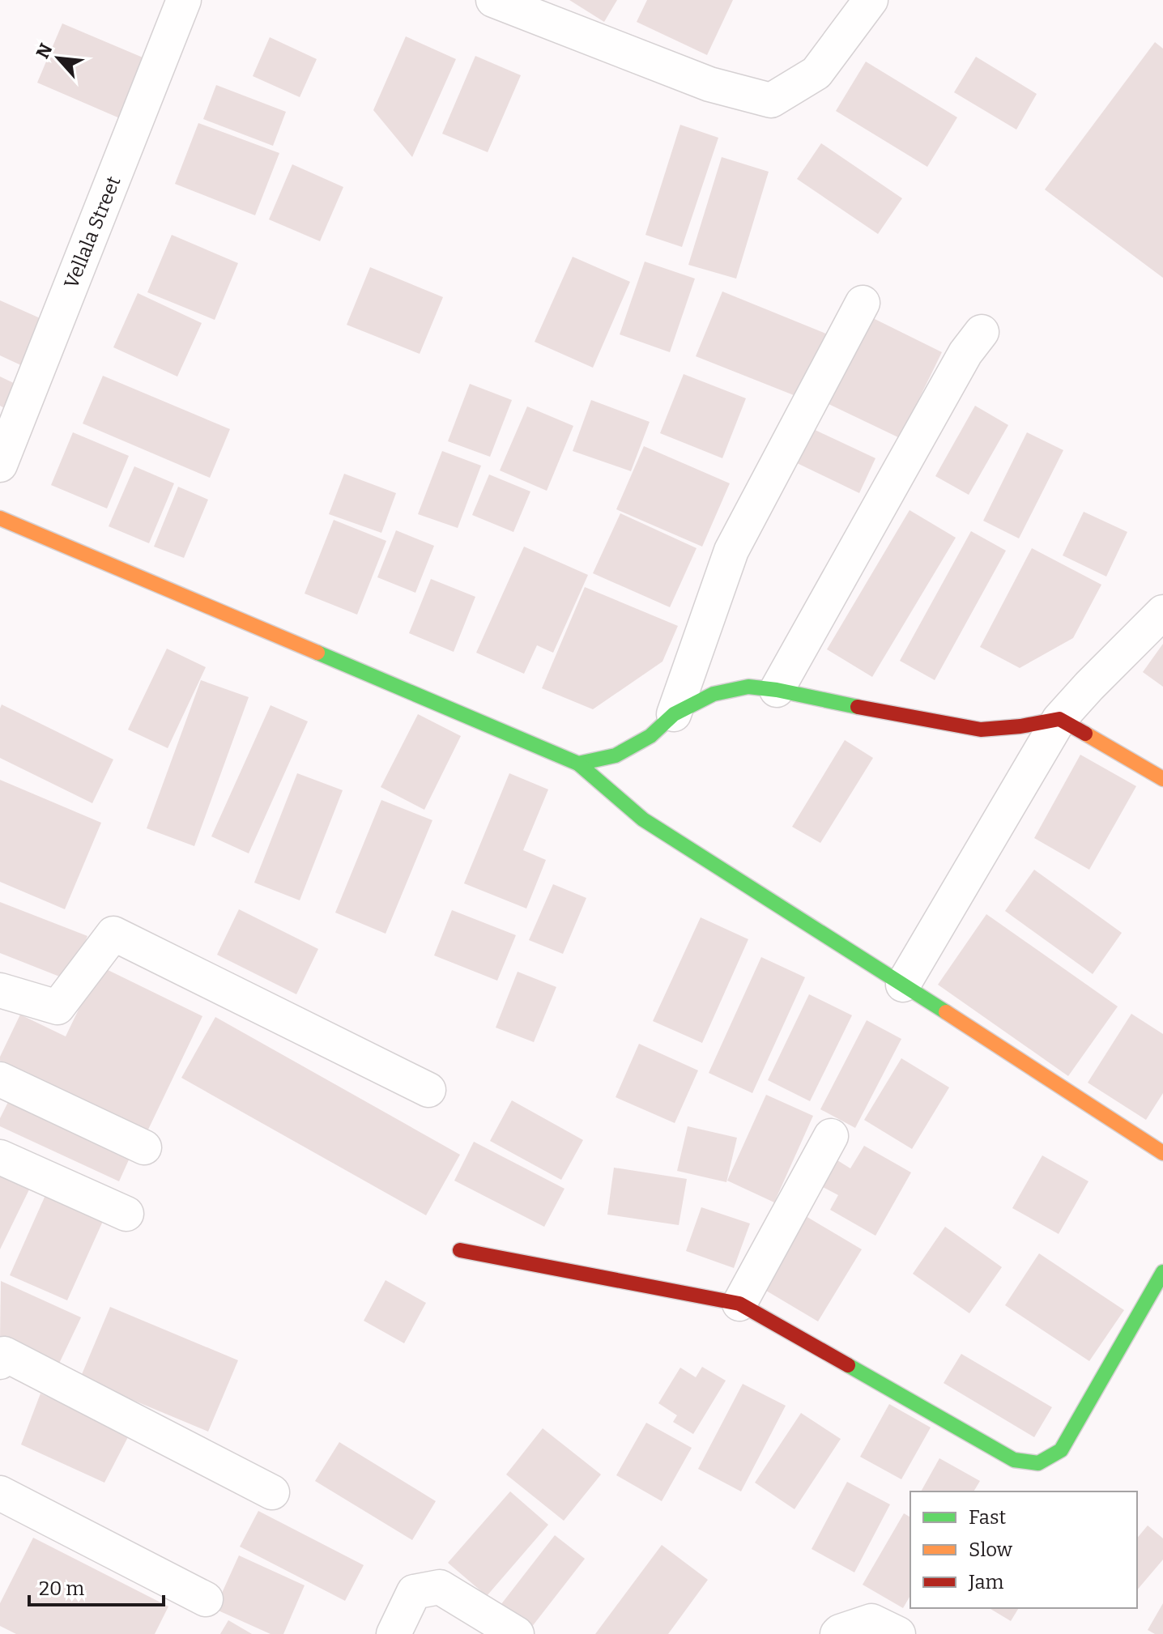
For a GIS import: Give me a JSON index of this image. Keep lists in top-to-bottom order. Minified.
{"streets":{"street":["Vellala Street"]},"legend":["Fast","Slow","Jam"],"scale_bar":"20 m","north":"top left"}
